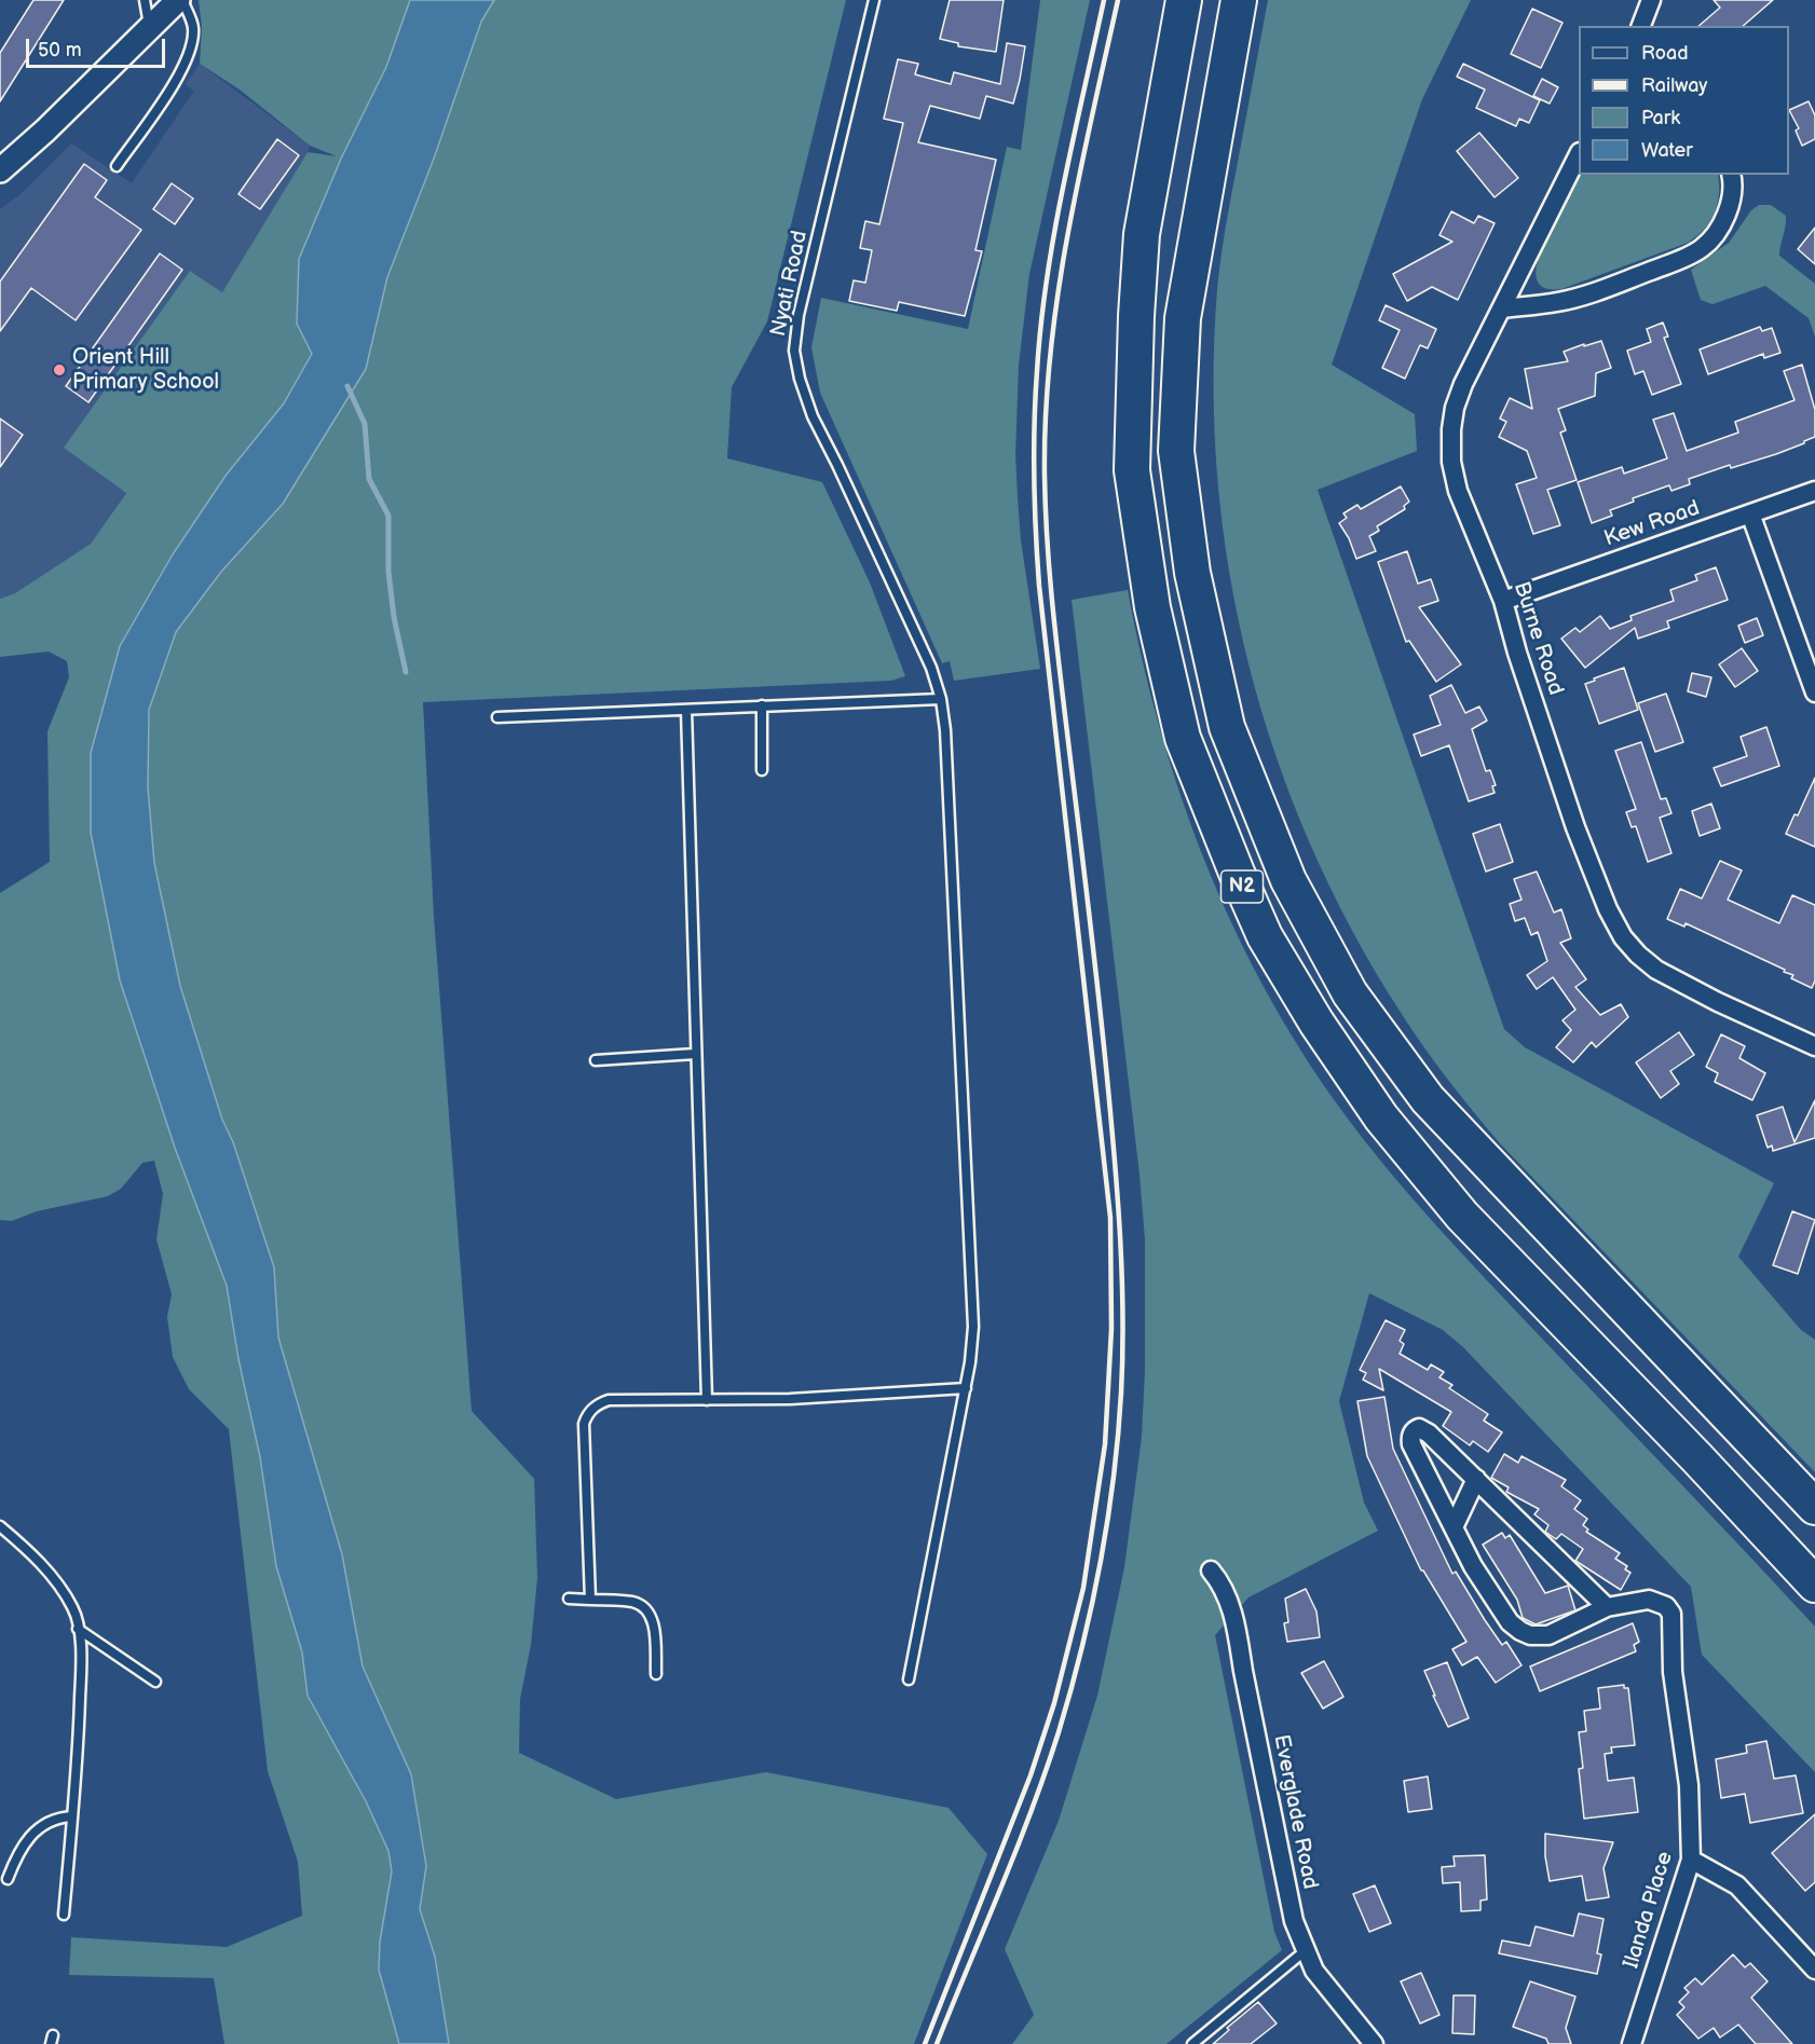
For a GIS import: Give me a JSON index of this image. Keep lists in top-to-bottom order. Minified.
{"streets":{"highway":["N2"],"street":["Kew Road","Burne Road","Everglade Road","Ilanda Place"],"lane":["Nyati Road"]},"crossings":[["Kew Road","Burne Road"]],"places":["Orient Hill Primary School"],"legend":["Road","Railway","Park","Water"],"scale_bar":"50 m"}
